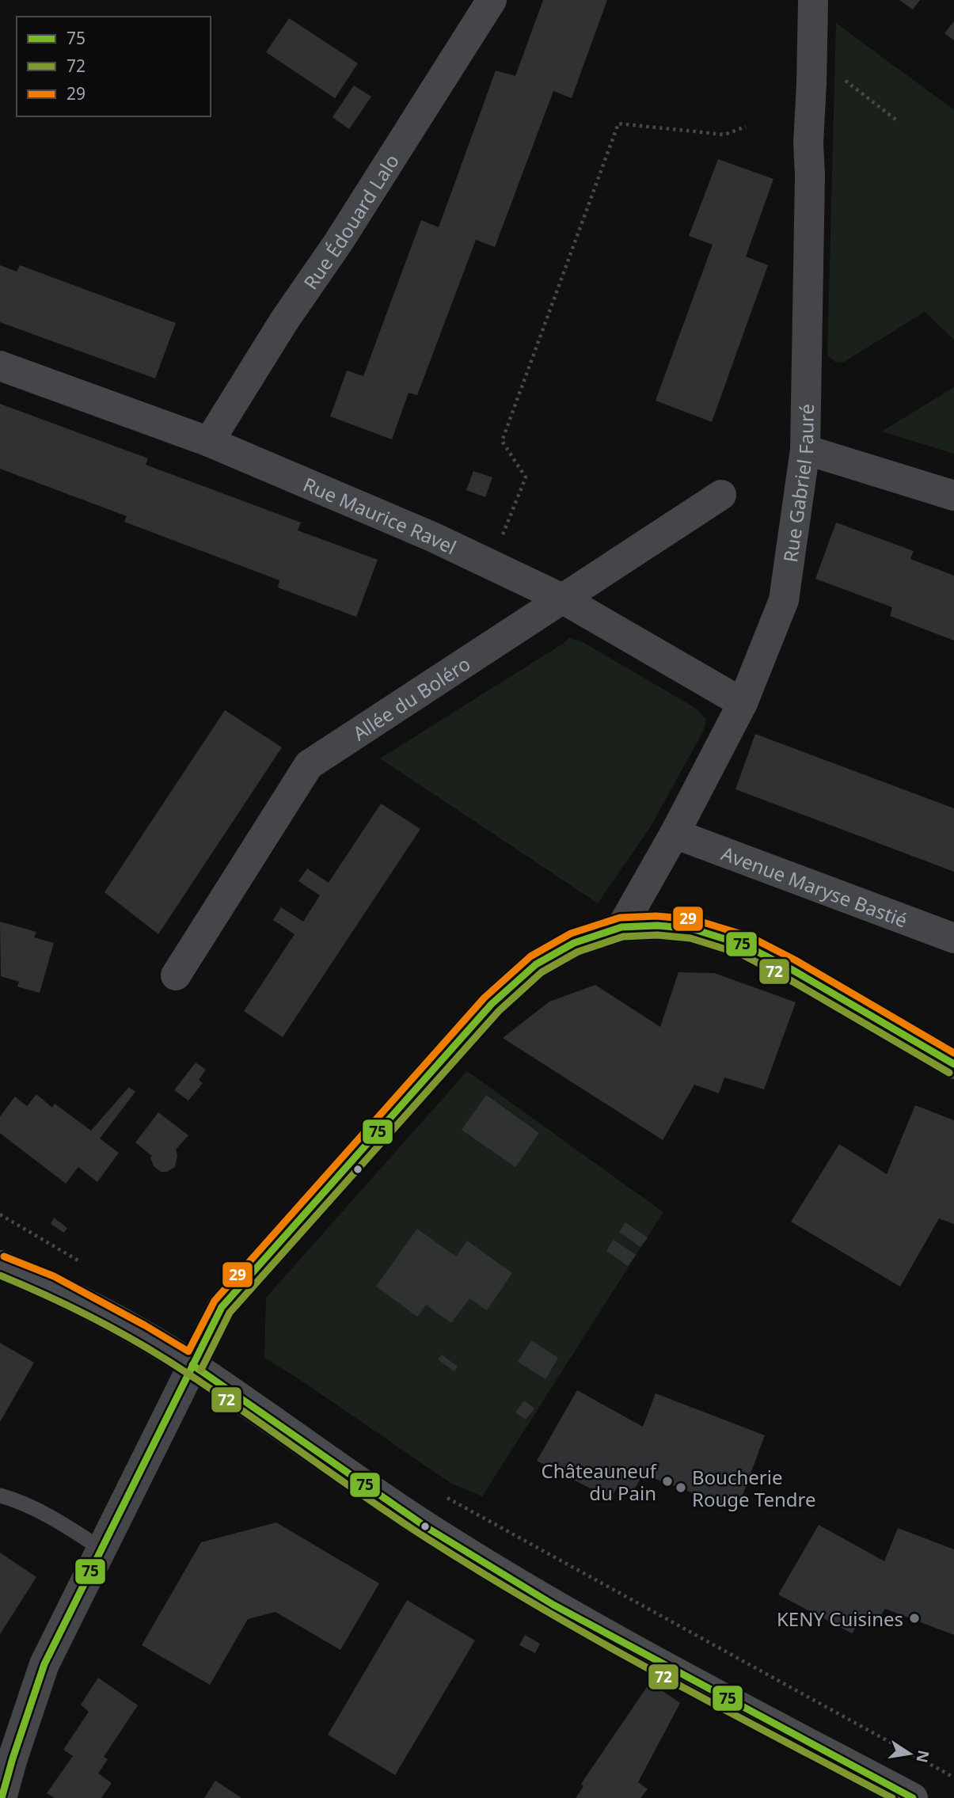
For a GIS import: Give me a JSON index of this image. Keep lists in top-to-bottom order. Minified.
{"streets":{"street":["Rue Édouard Lalo","Rue Gabriel Fauré","Rue Maurice Ravel","Allée du Boléro","Avenue Maryse Bastié"]},"crossings":[["Rue Édouard Lalo","Rue Maurice Ravel"],["Rue Gabriel Fauré","Rue Maurice Ravel"],["Rue Gabriel Fauré","Avenue Maryse Bastié"],["Rue Maurice Ravel","Allée du Boléro"]],"places":["Châteauneuf du Pain","Boucherie Rouge Tendre","KENY Cuisines"],"lines":["transit line 29","transit line 75","transit line 72"],"legend":["75","72","29"],"north":"right"}
